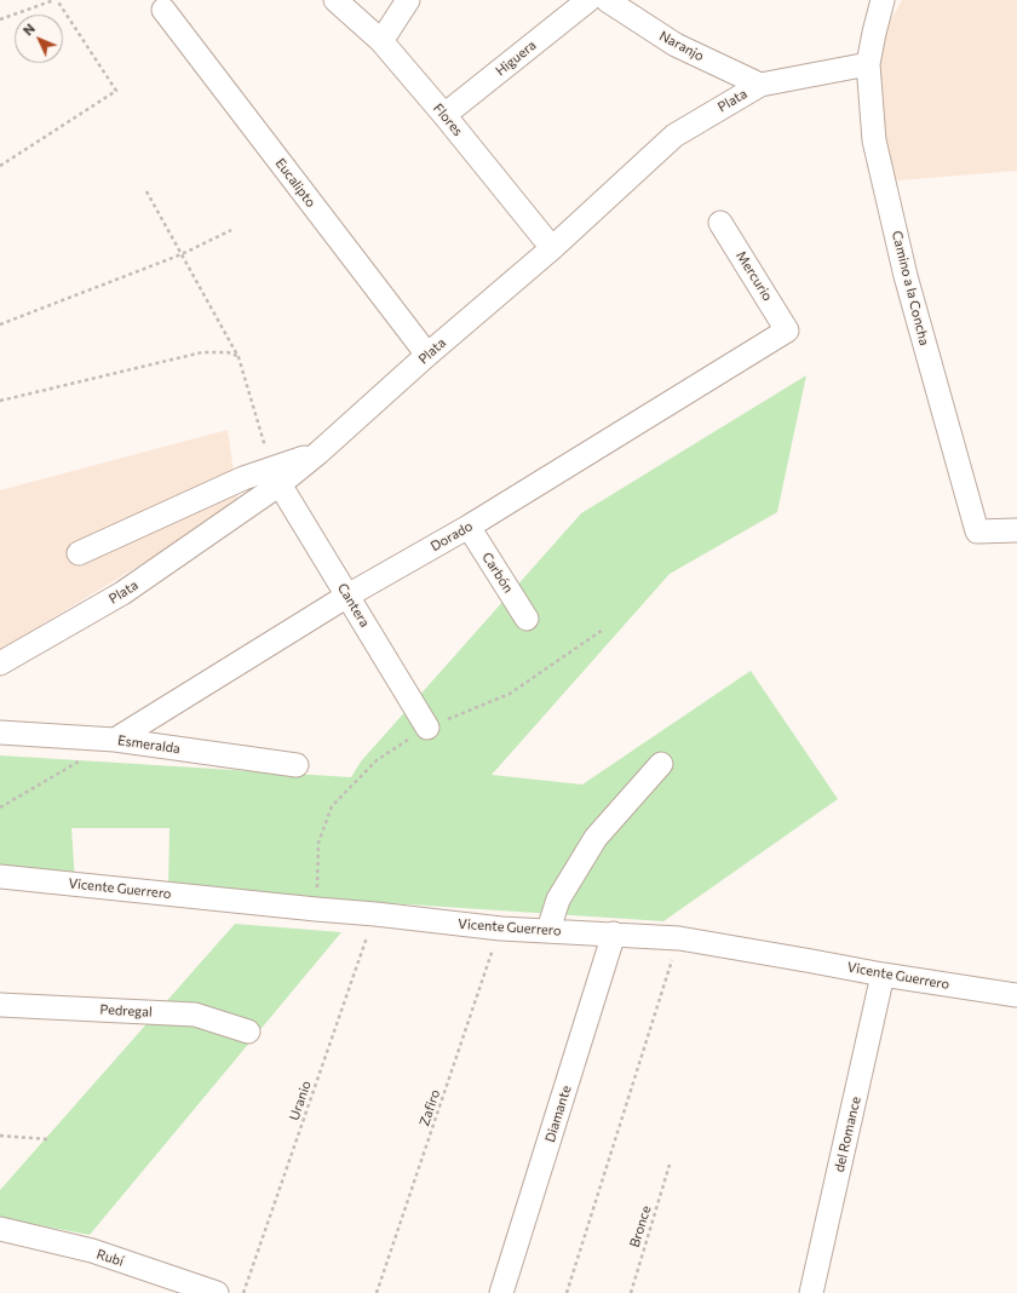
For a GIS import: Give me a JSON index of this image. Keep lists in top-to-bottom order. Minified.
{"streets":{"street":["Naranjo","Higuera","Plata","Flores","Eucalipto","Mercurio","Camino a la Concha","Dorado","Carbón","Cantera","Esmeralda","Vicente Guerrero","Pedregal","Diamante","del Romance","Rubí"],"path":["Uranio","Zafiro","Bronce"]},"crossings":[["Naranjo","Plata"],["Higuera","Flores"],["Plata","Flores"],["Plata","Eucalipto"],["Plata","Camino a la Concha"],["Plata","Cantera"],["Mercurio","Dorado"],["Dorado","Carbón"],["Dorado","Cantera"],["Dorado","Esmeralda"],["Vicente Guerrero","Uranio"],["Vicente Guerrero","Zafiro"],["Vicente Guerrero","Diamante"],["Vicente Guerrero","del Romance"]],"north":"top left"}
